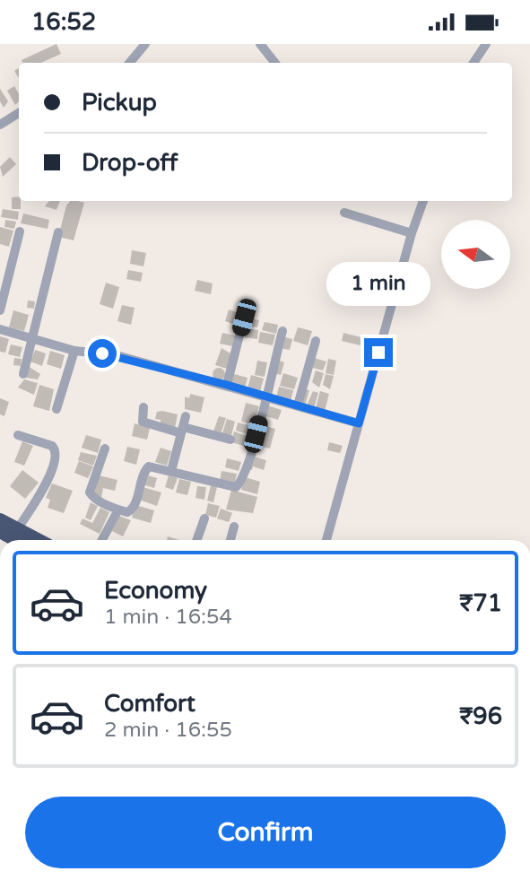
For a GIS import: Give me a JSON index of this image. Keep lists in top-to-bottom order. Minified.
{"north":"left","page":{"status":"16:52","banner":["Pickup","Drop-off"],"bubble":"1 min","list":[{"name":"Economy","note":"1 min · 16:54","value":"₹71"},{"name":"Comfort","note":"2 min · 16:55","value":"₹96"}],"buttons":"Confirm"}}
